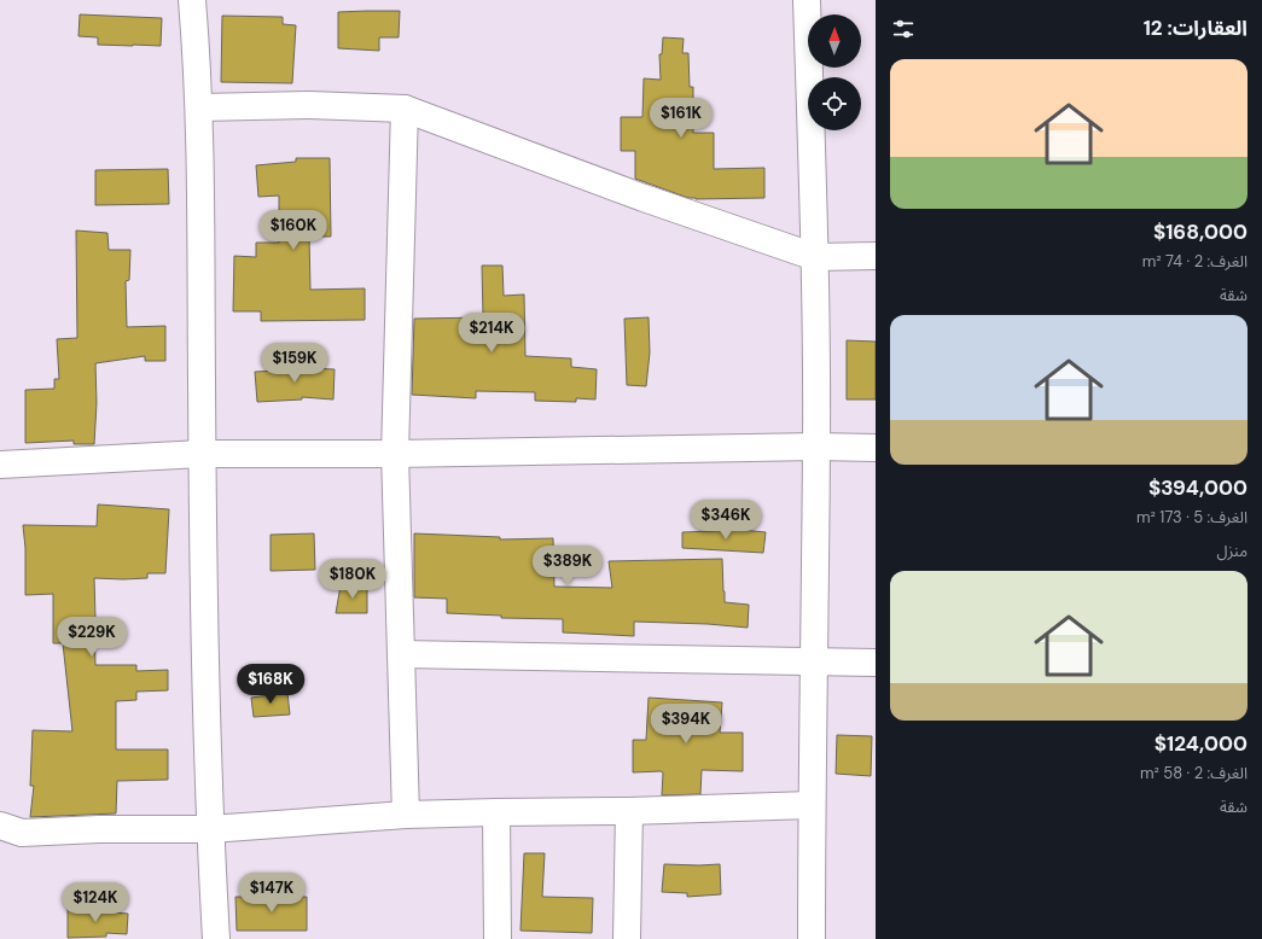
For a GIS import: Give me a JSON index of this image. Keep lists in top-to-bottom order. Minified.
{"north":"top","page":{"heading":"العقارات: 12","list":[{"name":"$168,000","note":"الغرف: 2 · 74 m² · شقة"},{"name":"$394,000","note":"الغرف: 5 · 173 m² · منزل"},{"name":"$124,000","note":"الغرف: 2 · 58 m² · شقة"}],"price":["$161K","$160K","$214K","$159K","$346K","$389K","$180K","$229K","$168K","$394K","$147K","$124K"]}}
